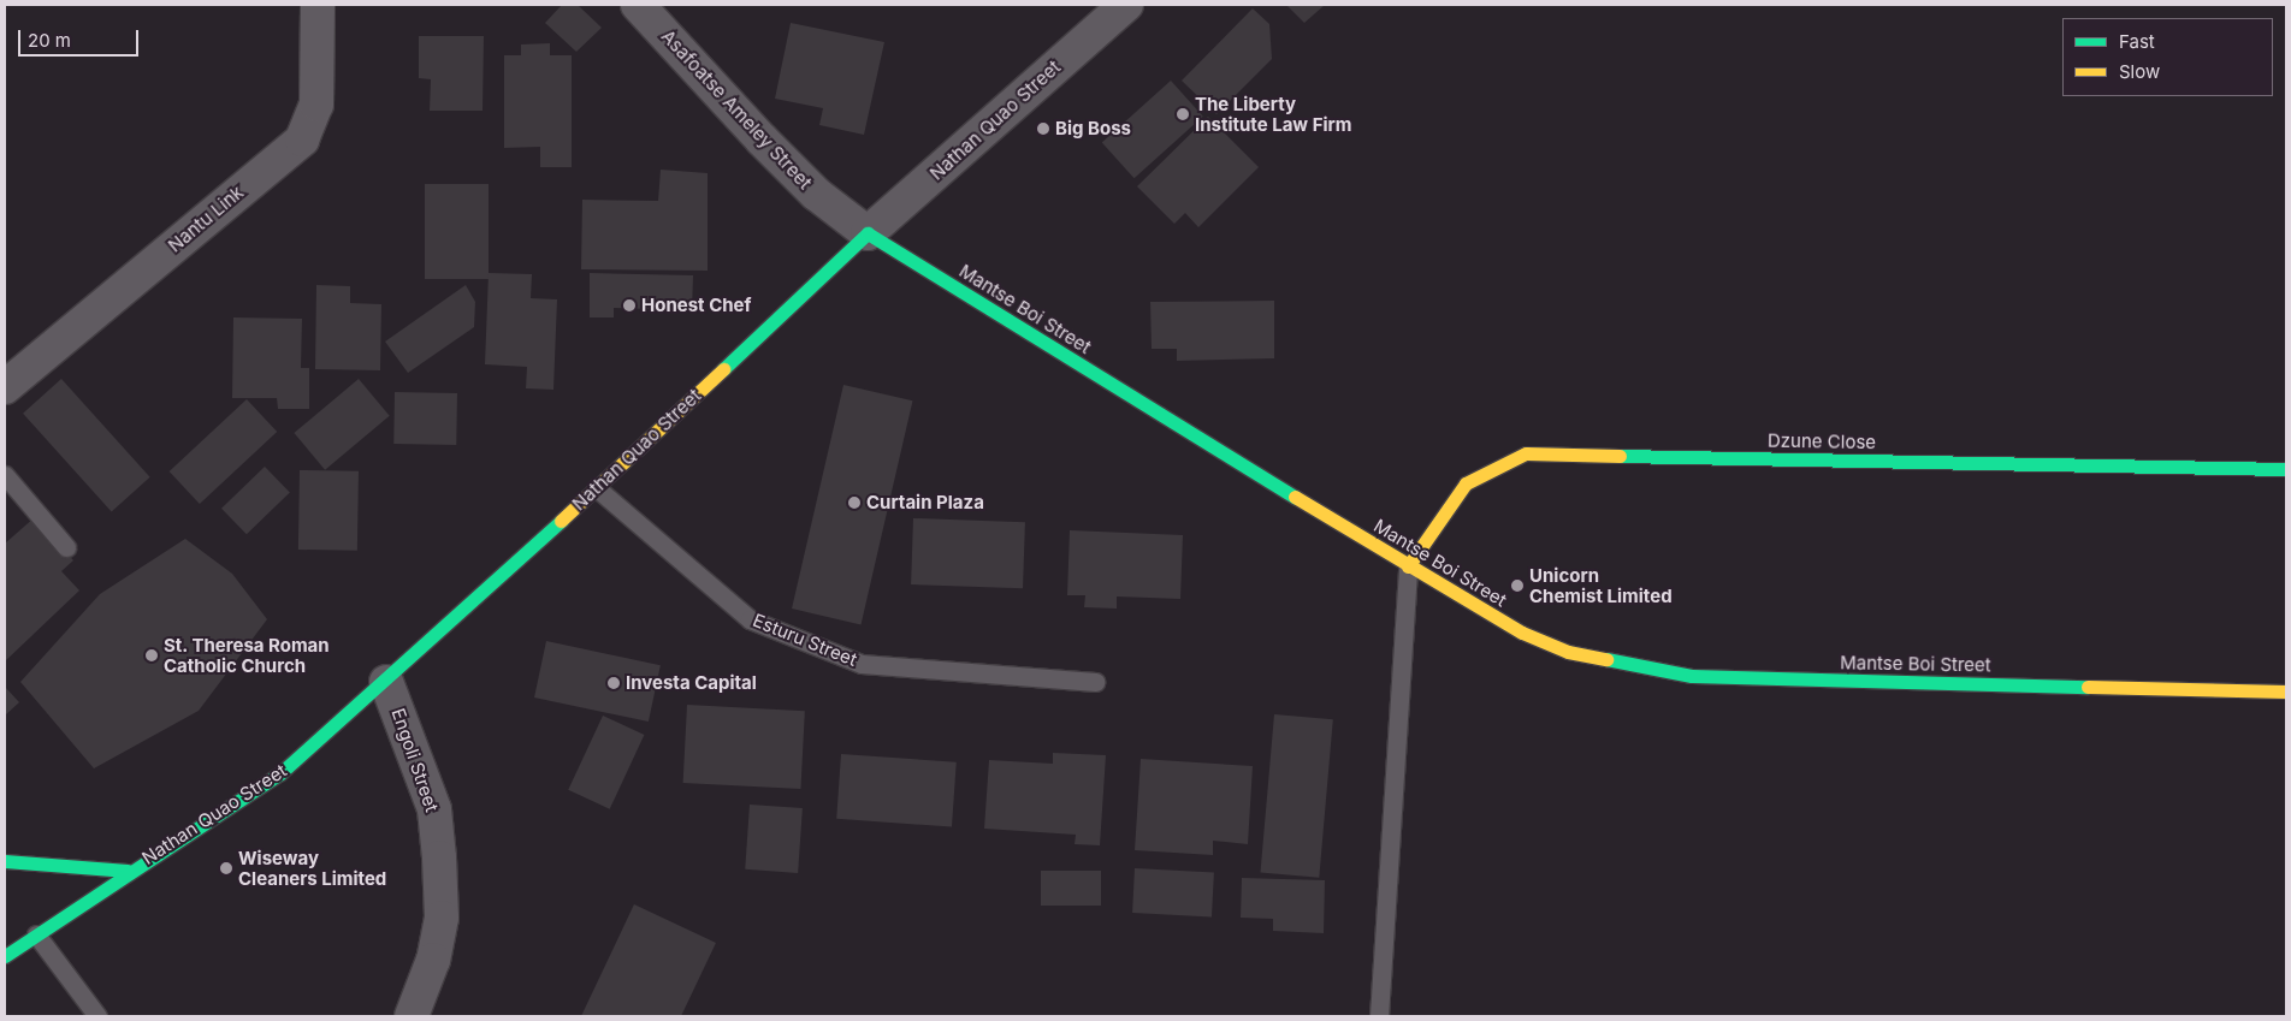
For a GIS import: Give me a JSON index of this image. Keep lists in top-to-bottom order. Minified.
{"streets":{"street":["Asafoatse Ameley Street","Nathan Quao Street","Nantu Link","Mantse Boi Street","Dzune Close","Engoli Street"],"lane":["Esturu Street"]},"crossings":[["Asafoatse Ameley Street","Nathan Quao Street"],["Asafoatse Ameley Street","Mantse Boi Street"],["Nathan Quao Street","Mantse Boi Street"],["Nathan Quao Street","Esturu Street"],["Nathan Quao Street","Engoli Street"],["Mantse Boi Street","Dzune Close"]],"places":["The Liberty Institute Law Firm","Big Boss","Honest Chef","Curtain Plaza","Unicorn Chemist Limited","St. Theresa Roman Catholic Church","Investa Capital","Wiseway Cleaners Limited"],"legend":["Fast","Slow"],"scale_bar":"20 m"}
